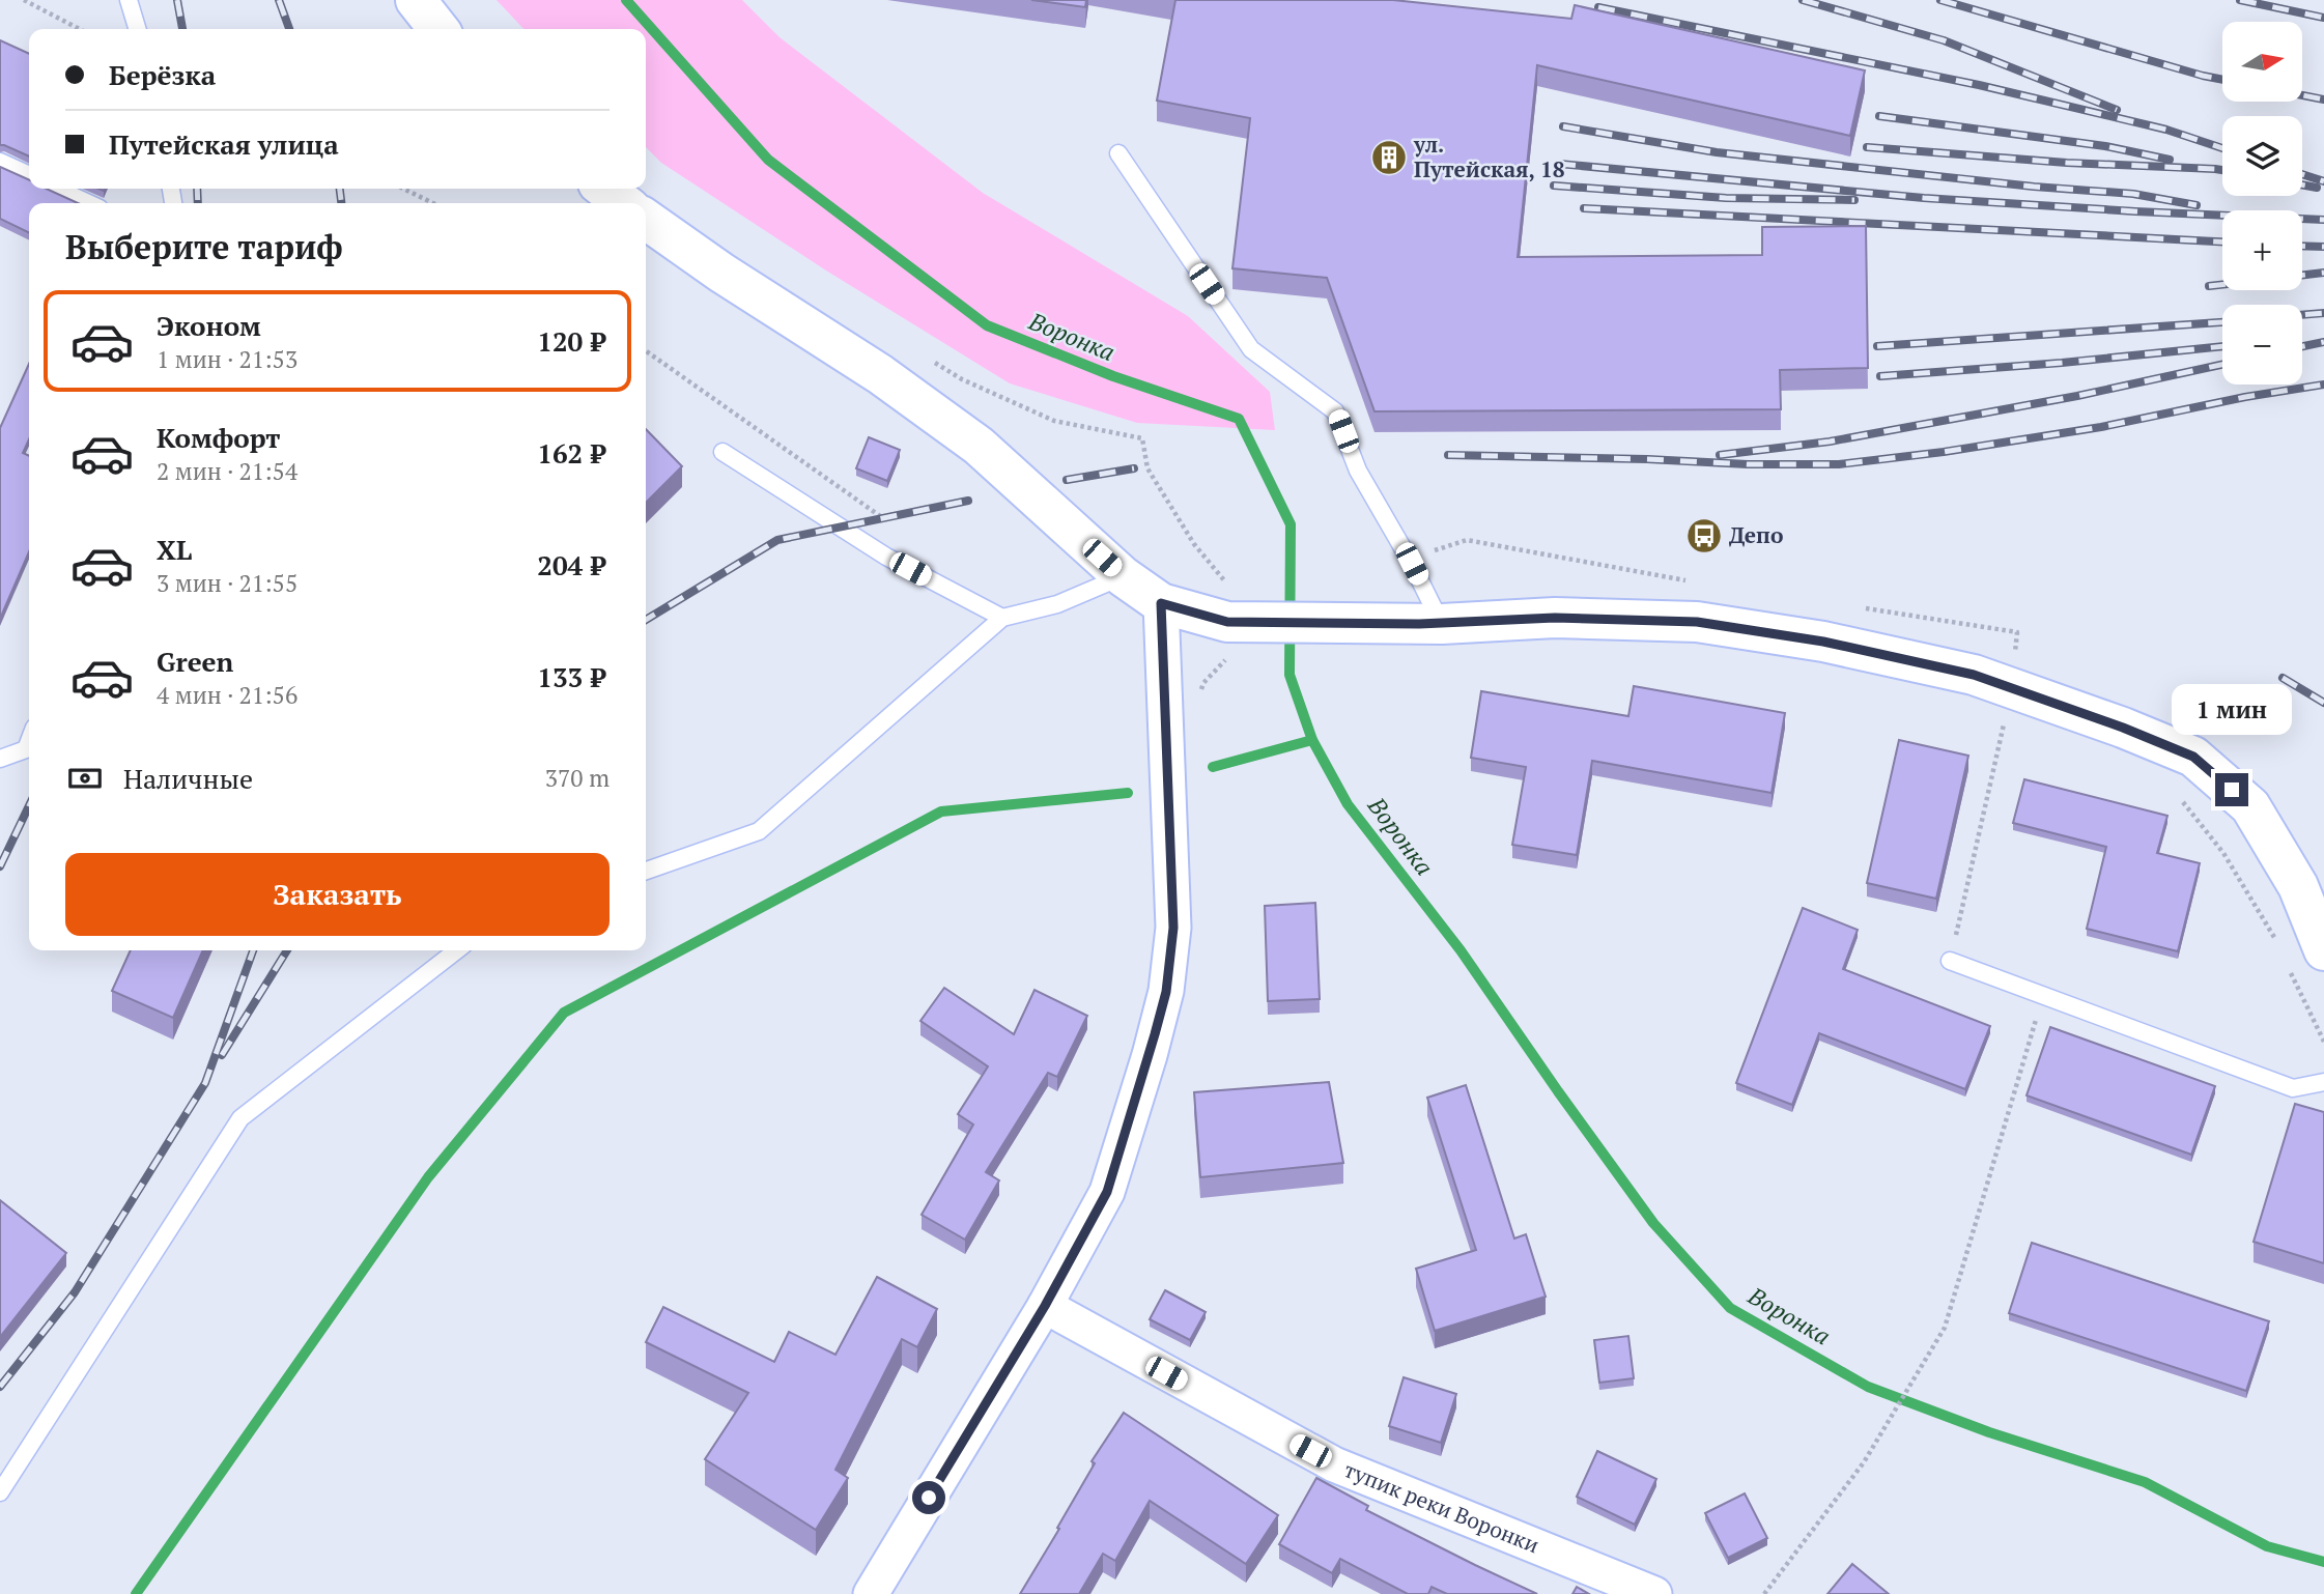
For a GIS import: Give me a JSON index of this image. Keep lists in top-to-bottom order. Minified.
{"streets":{"street":["тупик реки Воронки"]},"water":["Воронка"],"places":{"building":["ул. Путейская, 18"],"bus stop":["Депо"]},"north":"right","page":{"map_buttons":["+","−"],"banner":["Берёзка","Путейская улица"],"heading":"Выберите тариф","list":[{"name":"Эконом","note":"1 мин · 21:53","value":"120 ₽"},{"name":"Комфорт","note":"2 мин · 21:54","value":"162 ₽"},{"name":"XL","note":"3 мин · 21:55","value":"204 ₽"},{"name":"Green","note":"4 мин · 21:56","value":"133 ₽"}],"bubble":"1 мин","pay":["Наличные","370 m"],"buttons":"Заказать"}}
